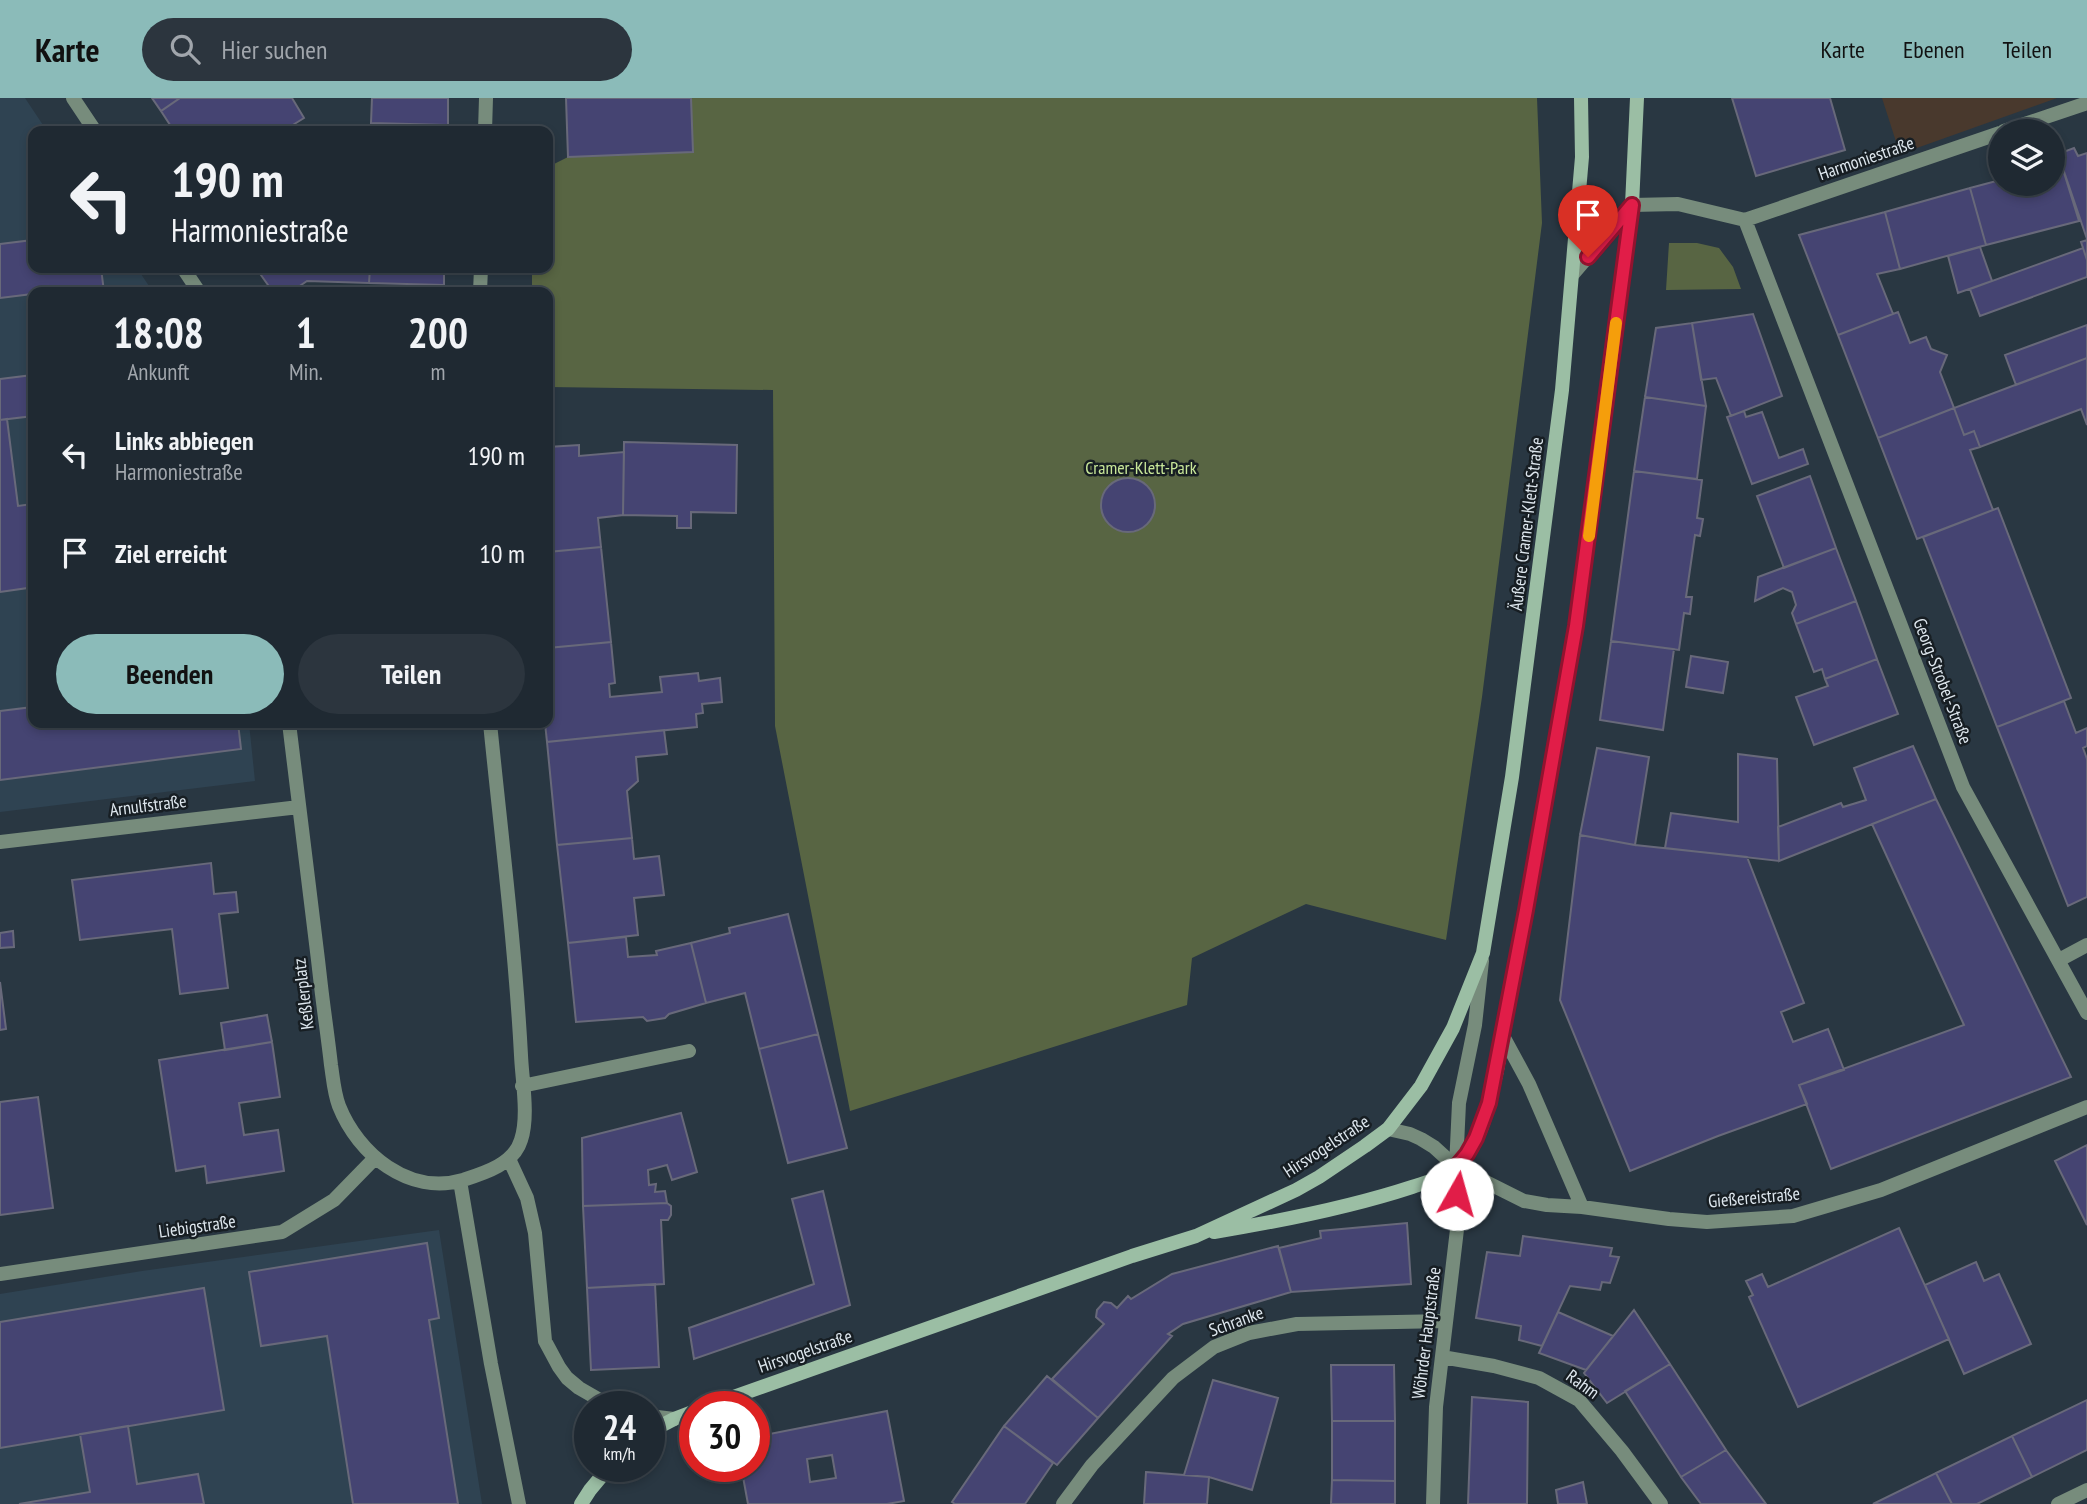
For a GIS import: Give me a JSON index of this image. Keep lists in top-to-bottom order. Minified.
{"streets":{"main road":["Äußere Cramer-Klett-Straße","Hirsvogelstraße"],"street":["Harmoniestraße","Georg-Strobel-Straße","Arnulfstraße","Keßlerplatz","Gießereistraße","Liebigstraße","Schranke","Wöhrder Hauptstraße","Rahm"]},"crossings":[["Harmoniestraße","Georg-Strobel-Straße"],["Äußere Cramer-Klett-Straße","Hirsvogelstraße"],["Äußere Cramer-Klett-Straße","Gießereistraße"],["Äußere Cramer-Klett-Straße","Wöhrder Hauptstraße"],["Arnulfstraße","Keßlerplatz"],["Keßlerplatz","Liebigstraße"],["Hirsvogelstraße","Gießereistraße"],["Hirsvogelstraße","Wöhrder Hauptstraße"],["Gießereistraße","Wöhrder Hauptstraße"],["Schranke","Wöhrder Hauptstraße"],["Wöhrder Hauptstraße","Rahm"]],"parks":["Cramer-Klett-Park"],"page":{"header":"Karte","search":"Hier suchen","nav":["Karte","Ebenen","Teilen"],"turn":["190 m","Harmoniestraße"],"eta":["18:08","Ankunft","1","Min.","200","m"],"list":[{"name":"Links abbiegen","note":"Harmoniestraße","value":"190 m"},{"name":"Ziel erreicht","value":"10 m"}],"buttons":["Beenden","Teilen"],"speed":"24 km/h","limit":"30"}}
